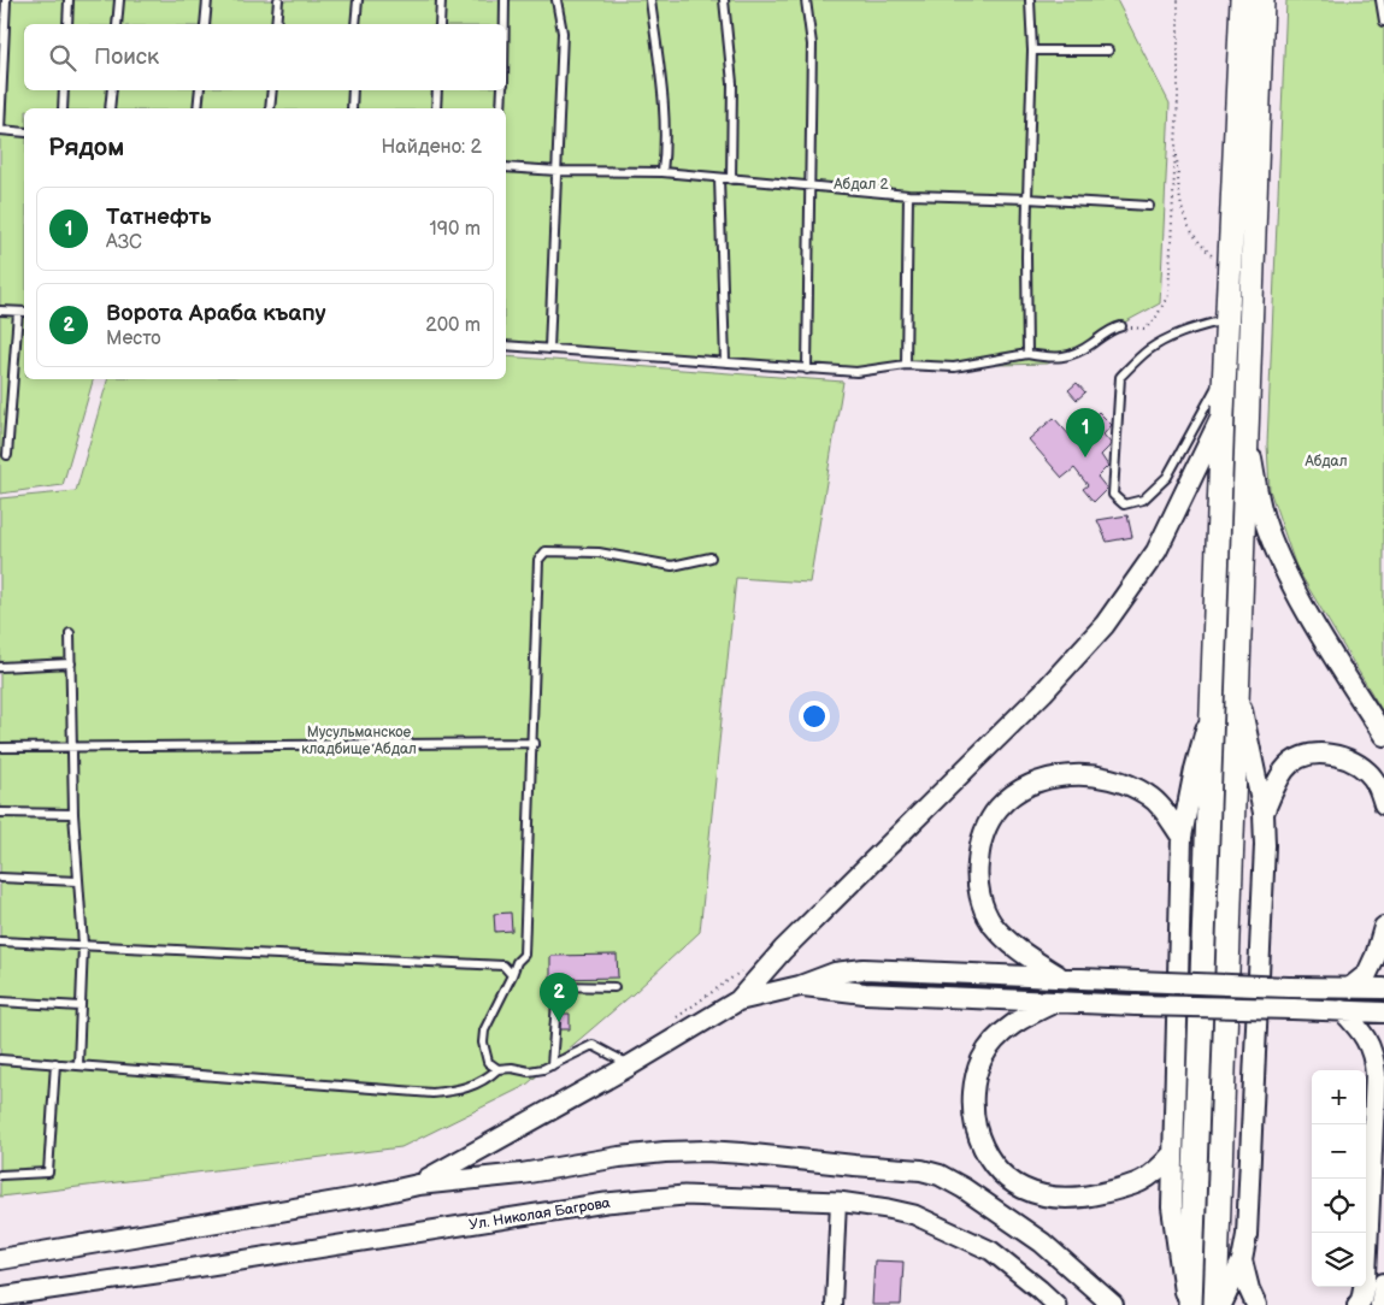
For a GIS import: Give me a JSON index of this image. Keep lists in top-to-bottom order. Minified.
{"streets":{"street":["Ул. Николая Багрова"]},"parks":["Абдал 2","Абдал","Мусульманское кладбище Абдал"],"page":{"search":"Поиск","heading":["Рядом","Найдено: 2"],"list":[{"mark":"1","name":"Татнефть","note":"АЗС","value":"190 m"},{"mark":"2","name":"Ворота Араба къапу","note":"Место","value":"200 m"}],"pins":["1","2"],"map_buttons":["+","−"]}}
